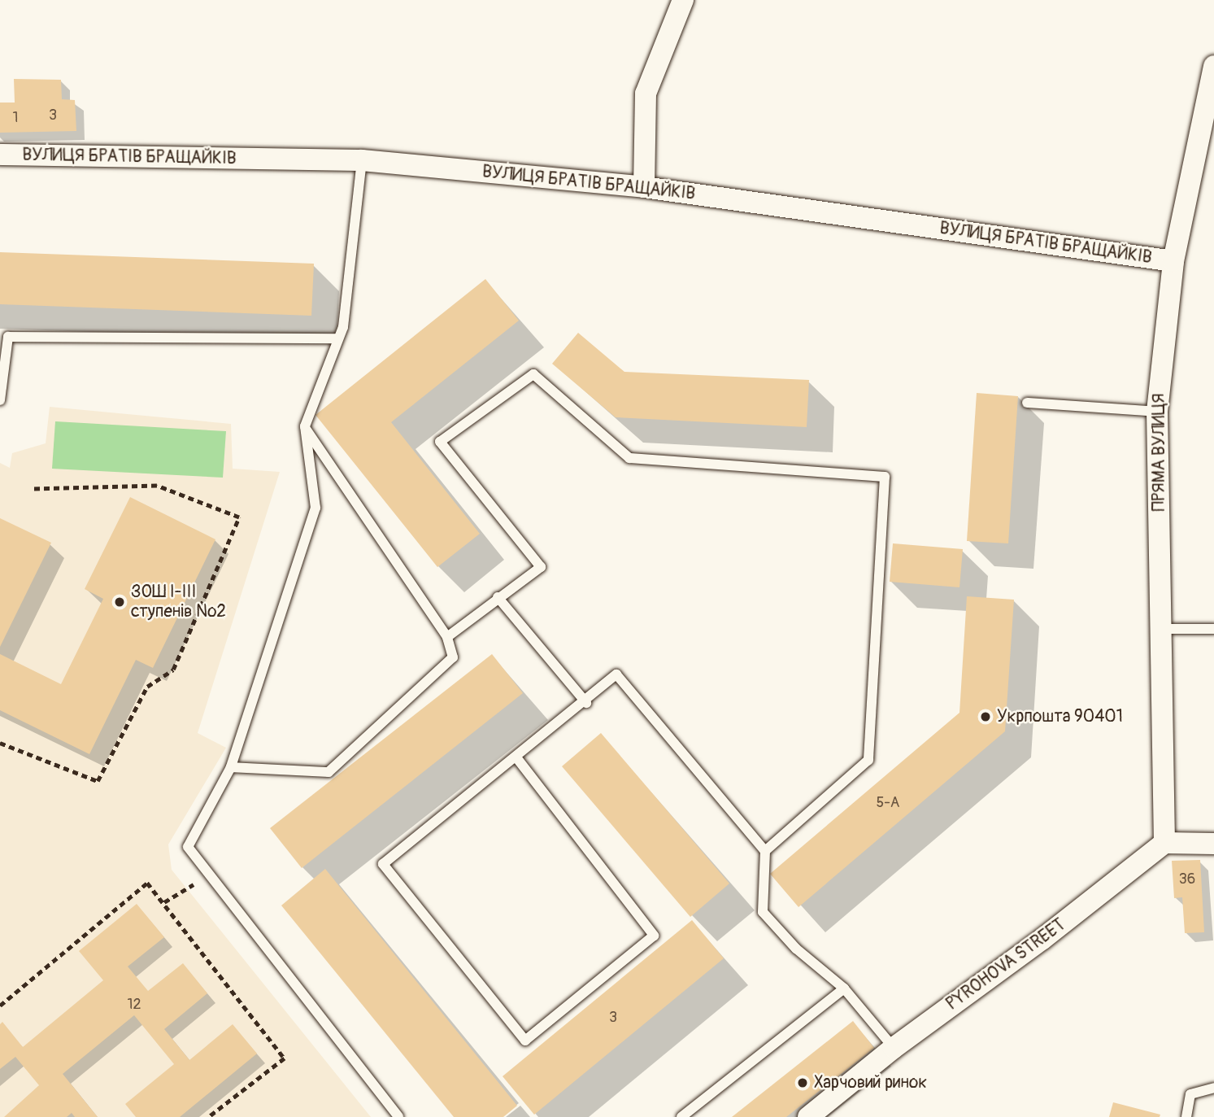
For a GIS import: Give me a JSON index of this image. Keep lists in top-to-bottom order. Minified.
{"streets":{"street":["ВУЛИЦЯ БРАТІВ БРАЩАЙКІВ","ПРЯМА ВУЛИЦЯ","PYROHOVA STREET"]},"crossings":[["ВУЛИЦЯ БРАТІВ БРАЩАЙКІВ","ПРЯМА ВУЛИЦЯ"],["ПРЯМА ВУЛИЦЯ","PYROHOVA STREET"]],"places":["ЗОШ І-ІІІ ступенів №2","Укрпошта 90401","Харчовий ринок"],"house_numbers":["3","1","5-А","36","12","3"]}
